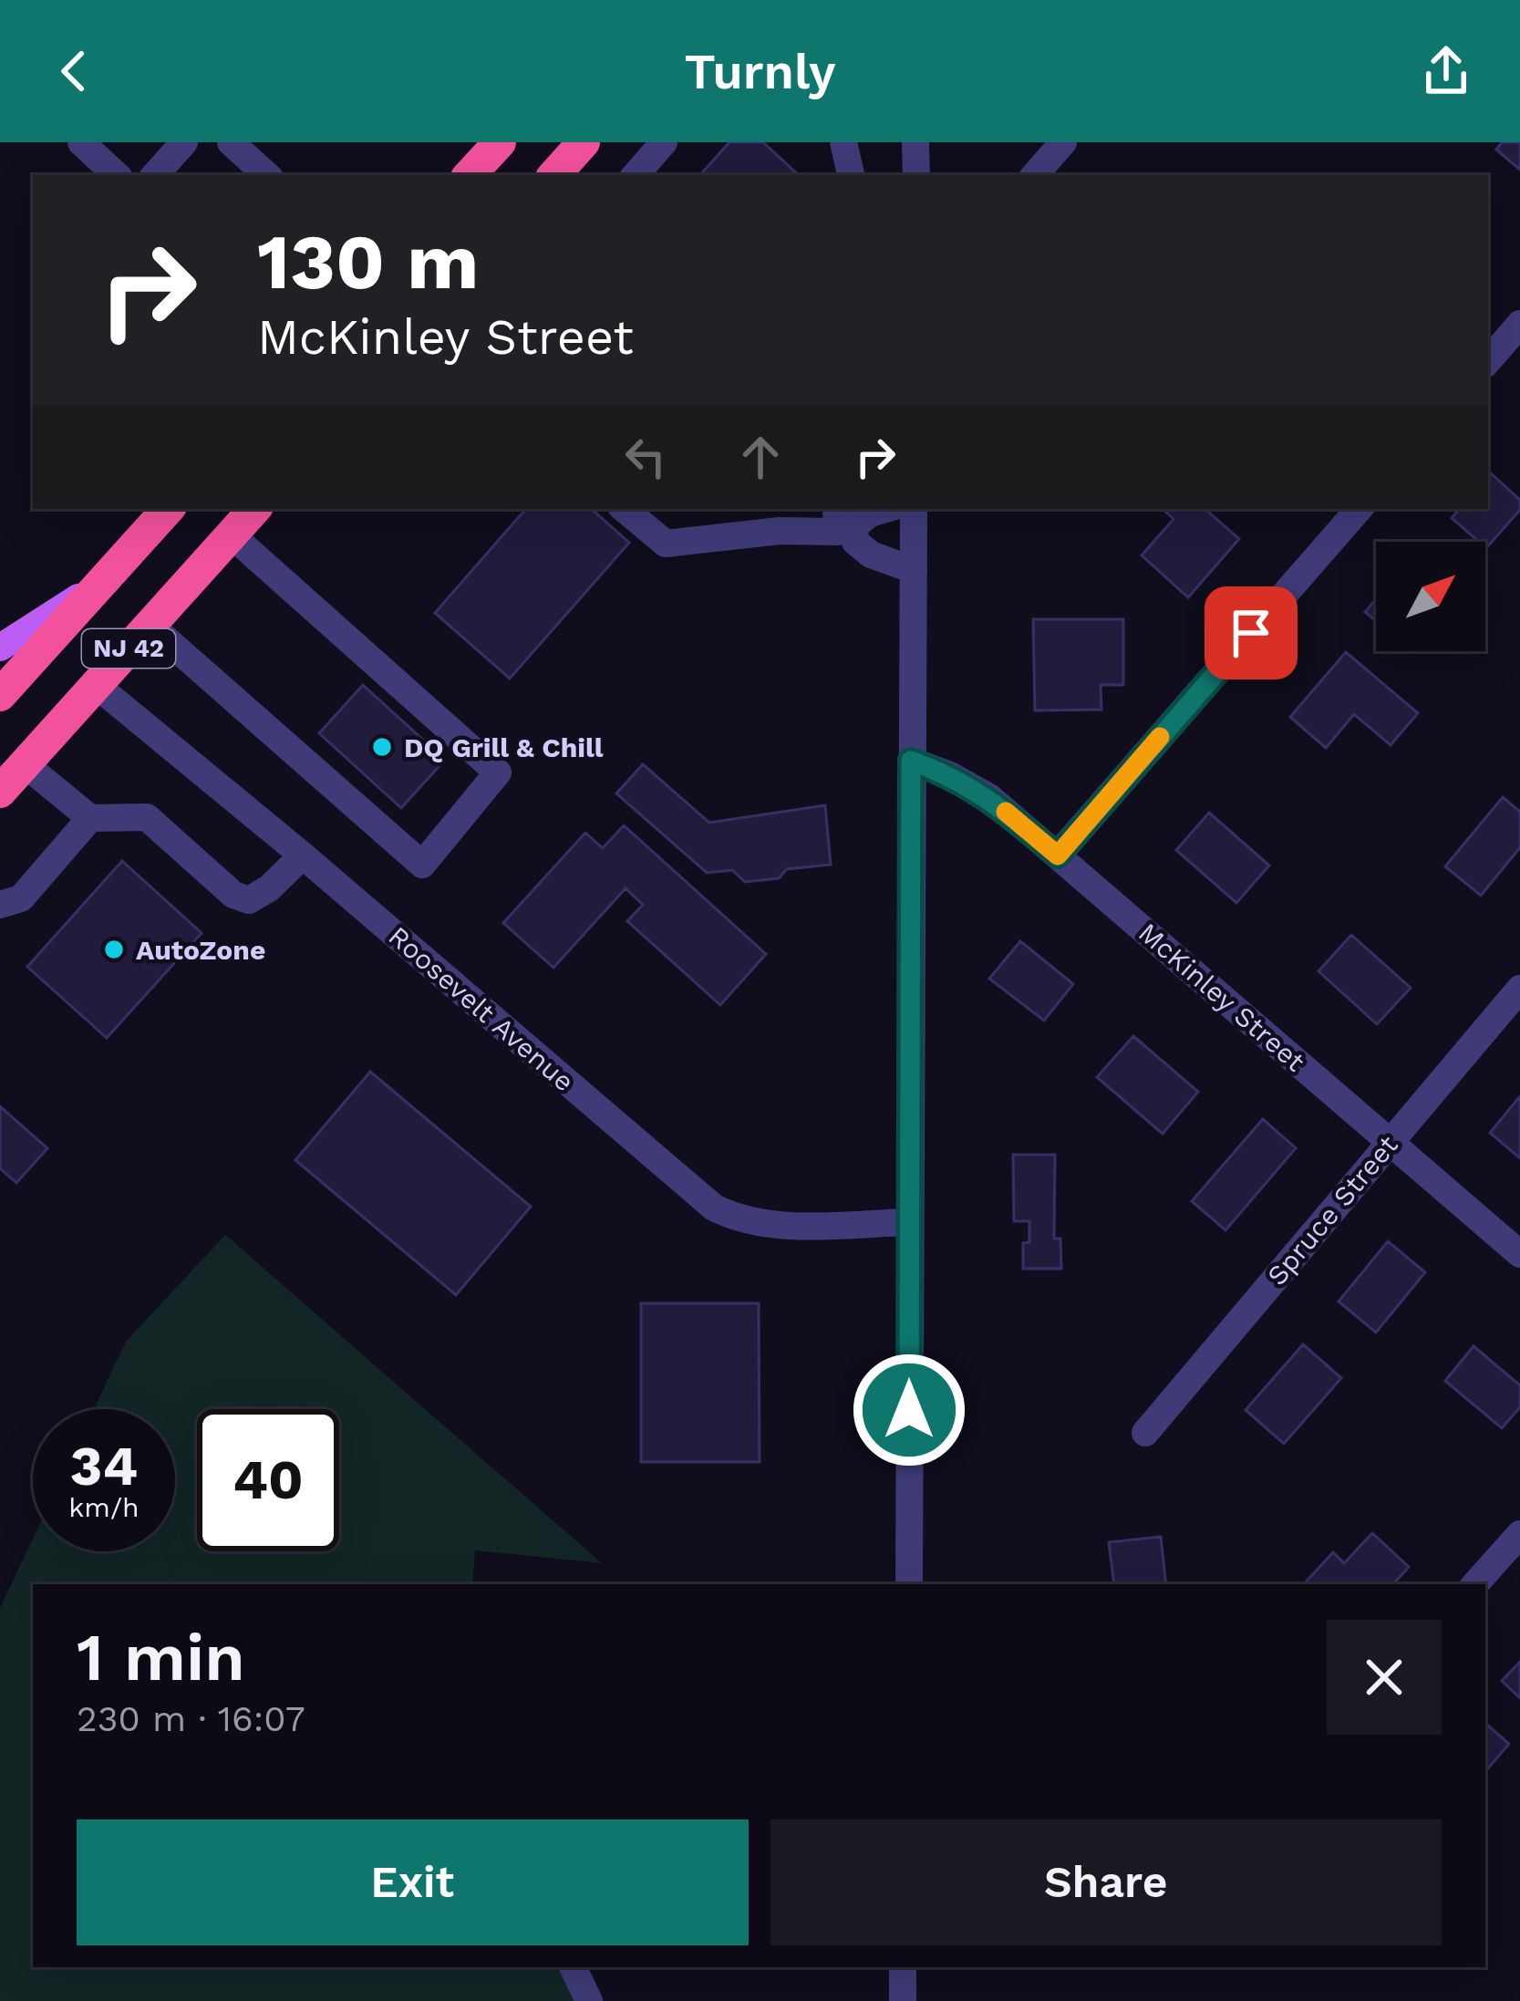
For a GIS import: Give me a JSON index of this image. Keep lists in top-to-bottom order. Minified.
{"streets":{"highway":["NJ 42"],"street":["McKinley Street","Roosevelt Avenue","Spruce Street"]},"crossings":[["NJ 42","Roosevelt Avenue"],["McKinley Street","Spruce Street"]],"places":["DQ Grill & Chill","AutoZone"],"north":"top right","page":{"header":"Turnly","turn":["130 m","McKinley Street"],"speed":"34 km/h","limit":"40","heading":["1 min","230 m · 16:07"],"buttons":["Exit","Share"]}}
